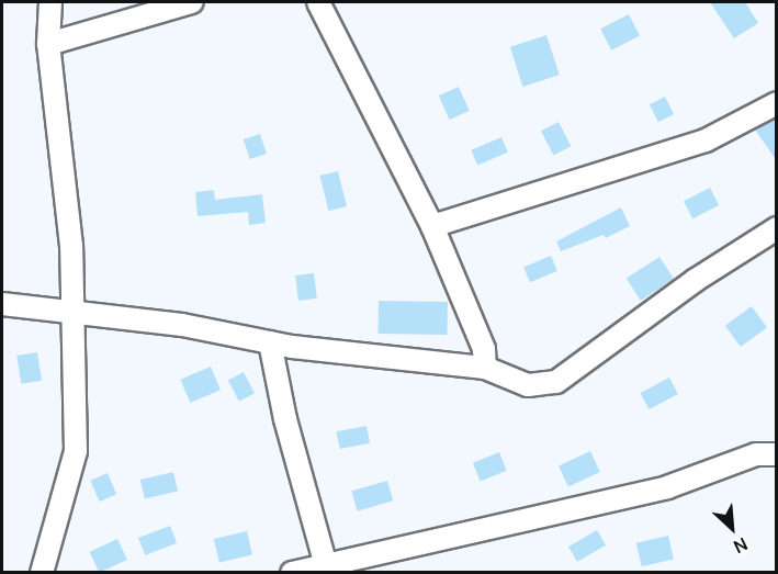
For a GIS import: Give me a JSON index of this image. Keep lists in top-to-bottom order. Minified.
{"north":"bottom right"}
